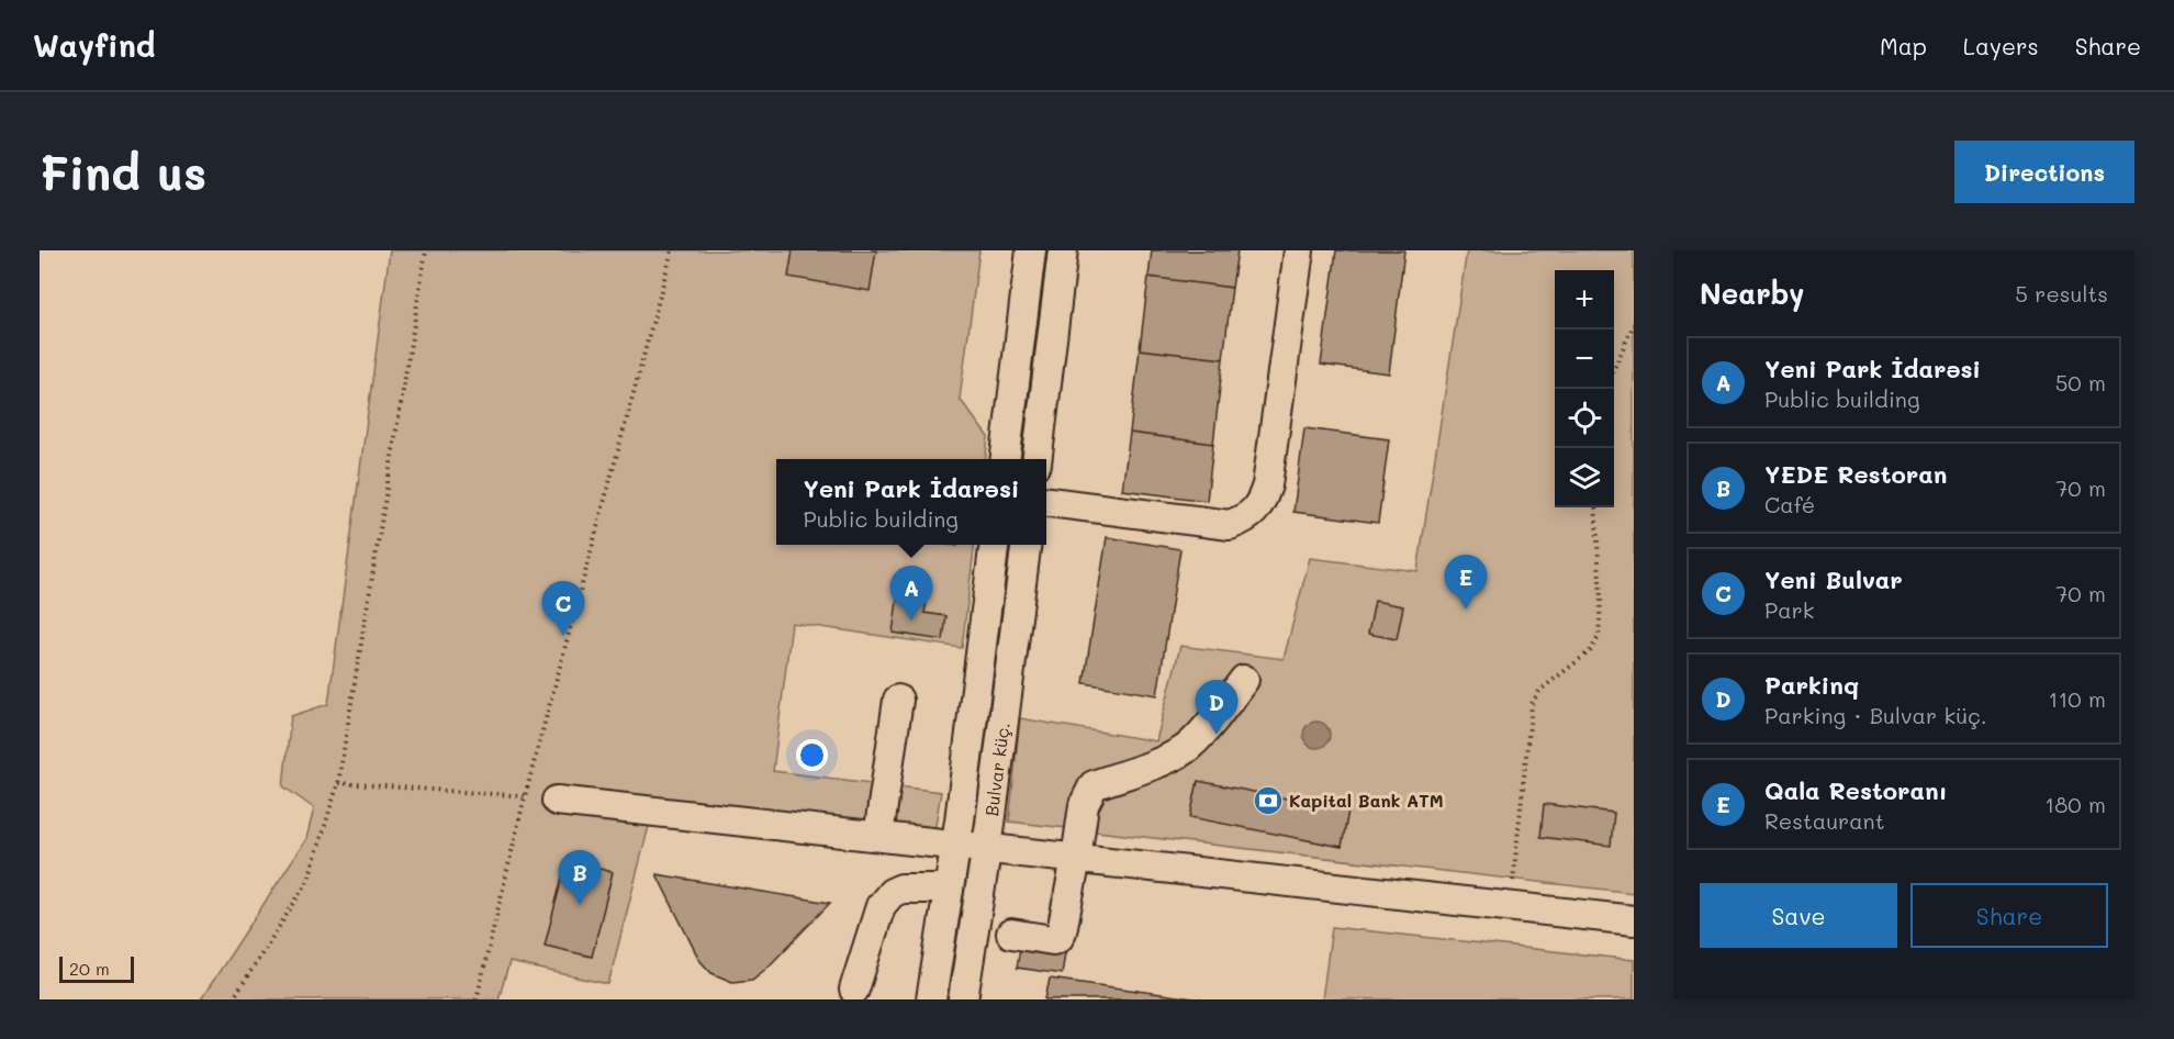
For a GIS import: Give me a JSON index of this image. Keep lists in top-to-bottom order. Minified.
{"streets":{"street":["Bulvar küç."]},"places":{"bank":["Kapital Bank ATM"]},"scale_bar":"20 m","page":{"header":"Wayfind","nav":["Map","Layers","Share"],"buttons":["Directions",["Save","Share"]],"title":"Find us","heading":["Nearby","5 results"],"map_buttons":["+","−"],"list":[{"mark":"A","name":"Yeni Park İdarəsi","note":"Public building","value":"50 m"},{"mark":"B","name":"YEDE Restoran","note":"Café","value":"70 m"},{"mark":"C","name":"Yeni Bulvar","note":"Park","value":"70 m"},{"mark":"D","name":"Parkinq","note":"Parking · Bulvar küç.","value":"110 m"},{"mark":"E","name":"Qala Restoranı","note":"Restaurant","value":"180 m"}],"popup":["Yeni Park İdarəsi","Public building"],"pins":["E","A","C","D","B"],"scale":"20 m"}}
